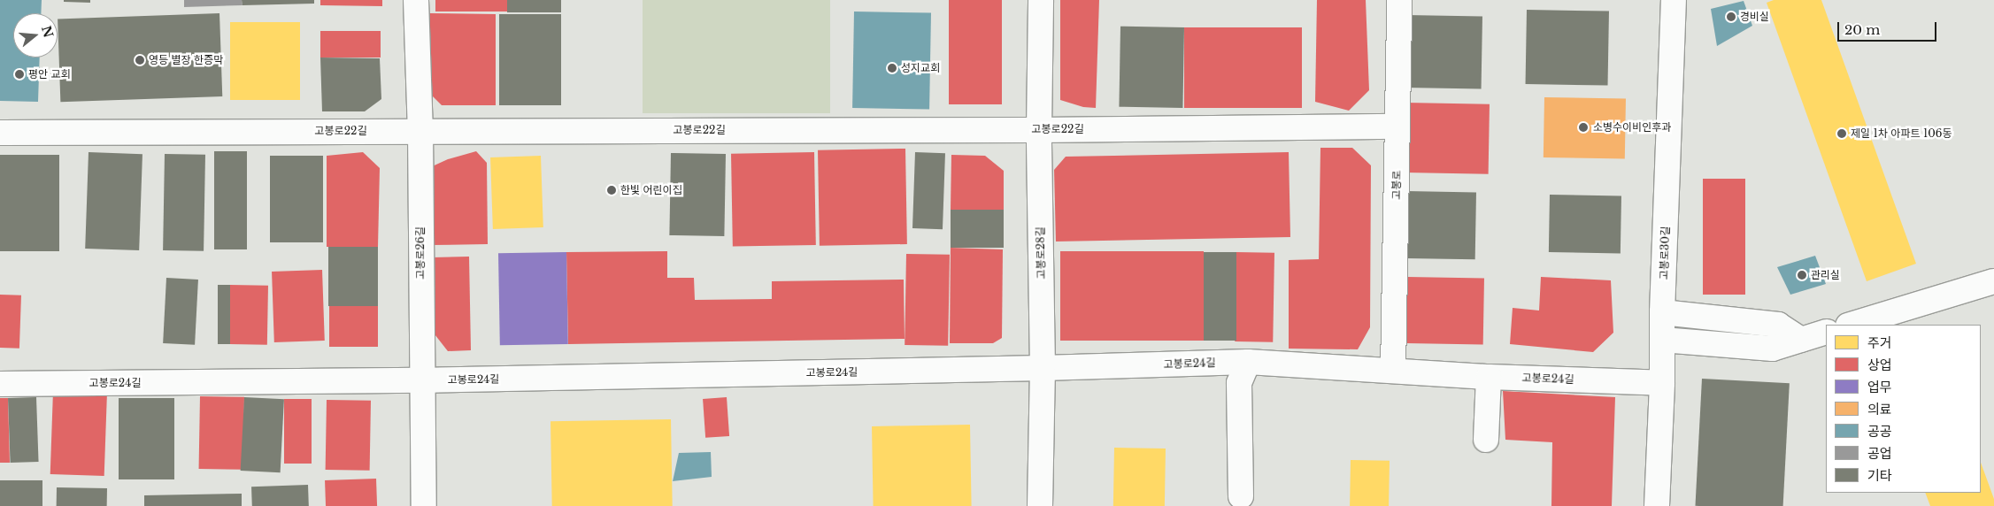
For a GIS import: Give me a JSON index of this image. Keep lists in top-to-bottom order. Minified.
{"streets":{"street":["고봉로22길","고봉로","고봉로26길","고봉로28길","고봉로30길","고봉로24길"]},"crossings":[["고봉로22길","고봉로"],["고봉로22길","고봉로26길"],["고봉로22길","고봉로28길"],["고봉로","고봉로24길"],["고봉로26길","고봉로24길"],["고봉로28길","고봉로24길"],["고봉로30길","고봉로24길"]],"places":["경비실","영등 별장 한증막","성지교회","평안 교회","소병수이비인후과","제일 1차 아파트 106동","한빛 어린이집","관리실"],"legend":["주거","상업","업무","의료","공공","공업","기타"],"scale_bar":"20 m","north":"right"}
